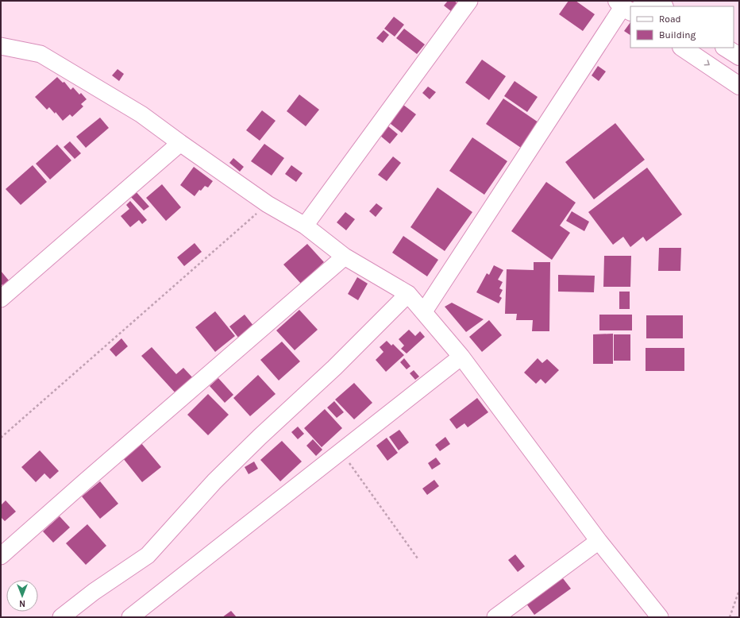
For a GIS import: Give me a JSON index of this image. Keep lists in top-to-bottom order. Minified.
{"legend":["Road","Building"],"north":"bottom"}
